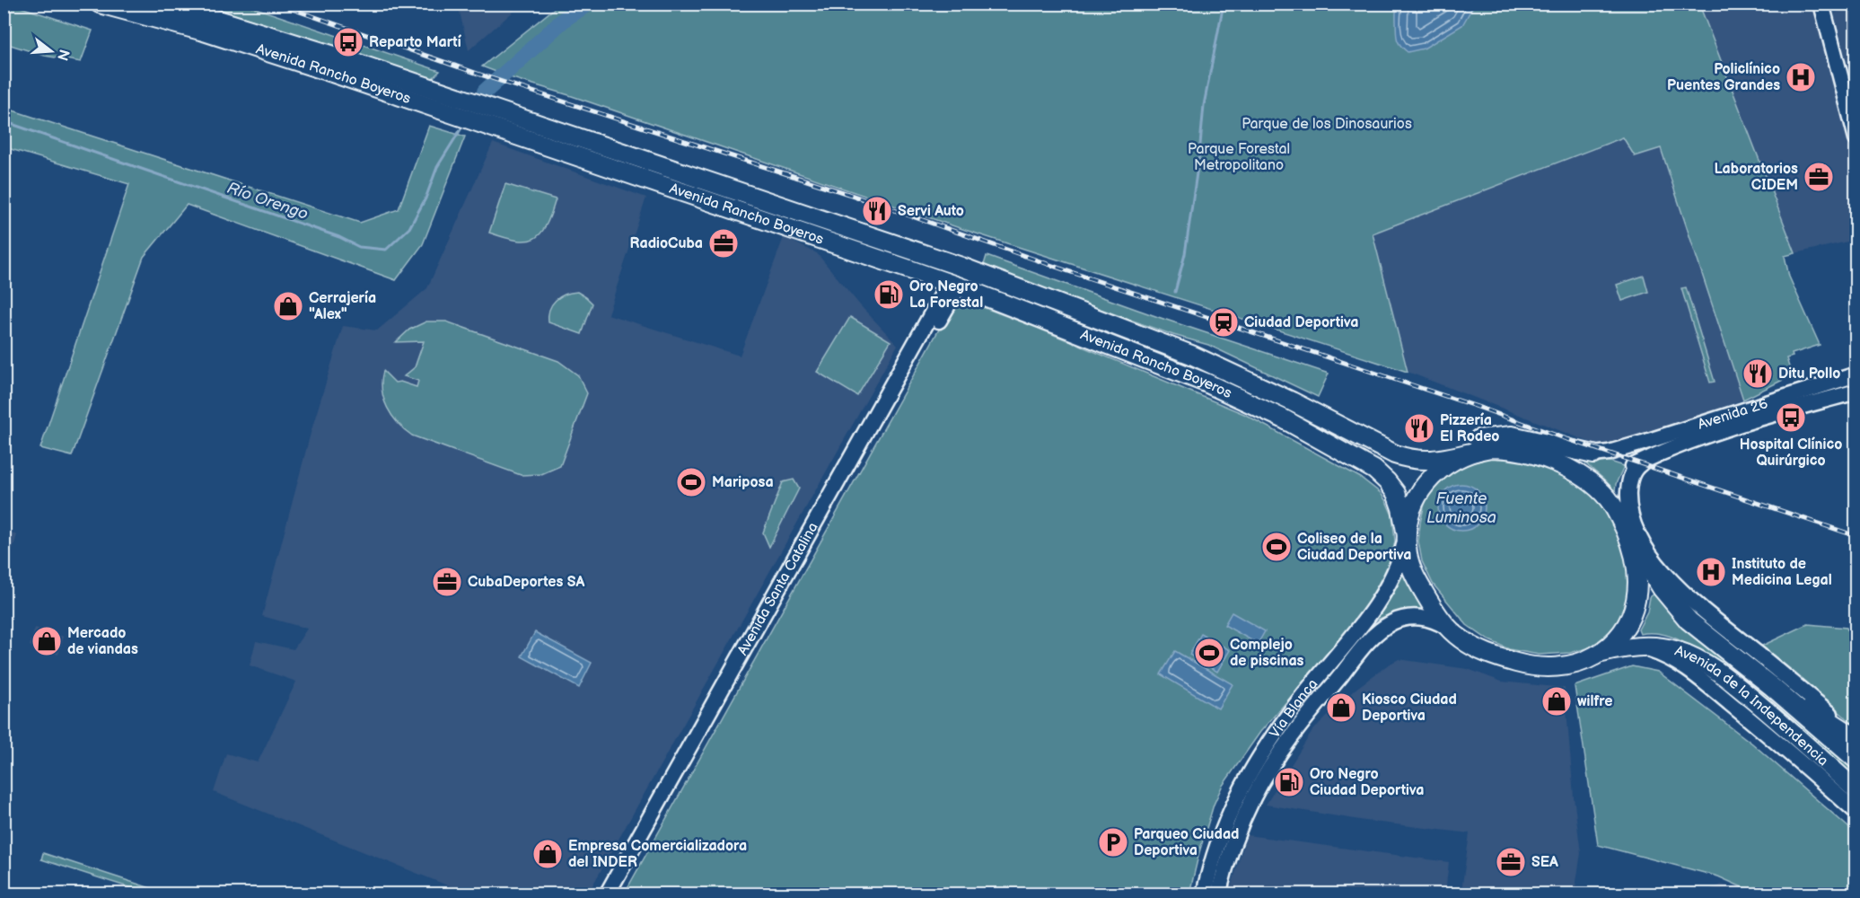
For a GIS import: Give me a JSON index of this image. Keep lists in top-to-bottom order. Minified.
{"streets":{"highway":["Avenida Rancho Boyeros","Avenida de la Independencia"],"main road":["Avenida 26","Avenida Santa Catalina","Vía Blanca"]},"crossings":[["Avenida Rancho Boyeros","Avenida Santa Catalina"],["Avenida Rancho Boyeros","Vía Blanca"]],"water":["Río Orengo","Fuente Luminosa"],"parks":["Parque de los Dinosaurios","Parque Forestal Metropolitano"],"places":{"bus stop":["Reparto Martí","Hospital Clínico Quirúrgico"],"hospital":["Policlínico Puentes Grandes","Instituto de Medicina Legal"],"office":["Laboratorios CIDEM","RadioCuba","CubaDeportes SA","SEA"],"restaurant":["Servi Auto","Ditu Pollo","Pizzería El Rodeo"],"fuel station":["Oro Negro La Forestal","Oro Negro Ciudad Deportiva"],"shop":["Cerrajería \"Alex\"","Mercado de viandas","wilfre","Kiosco Ciudad Deportiva","Empresa Comercializadora del INDER"],"station":["Ciudad Deportiva"],"sports":["Mariposa","Coliseo de la Ciudad Deportiva","Complejo de piscinas"],"parking":["Parqueo Ciudad Deportiva"]},"north":"right"}
